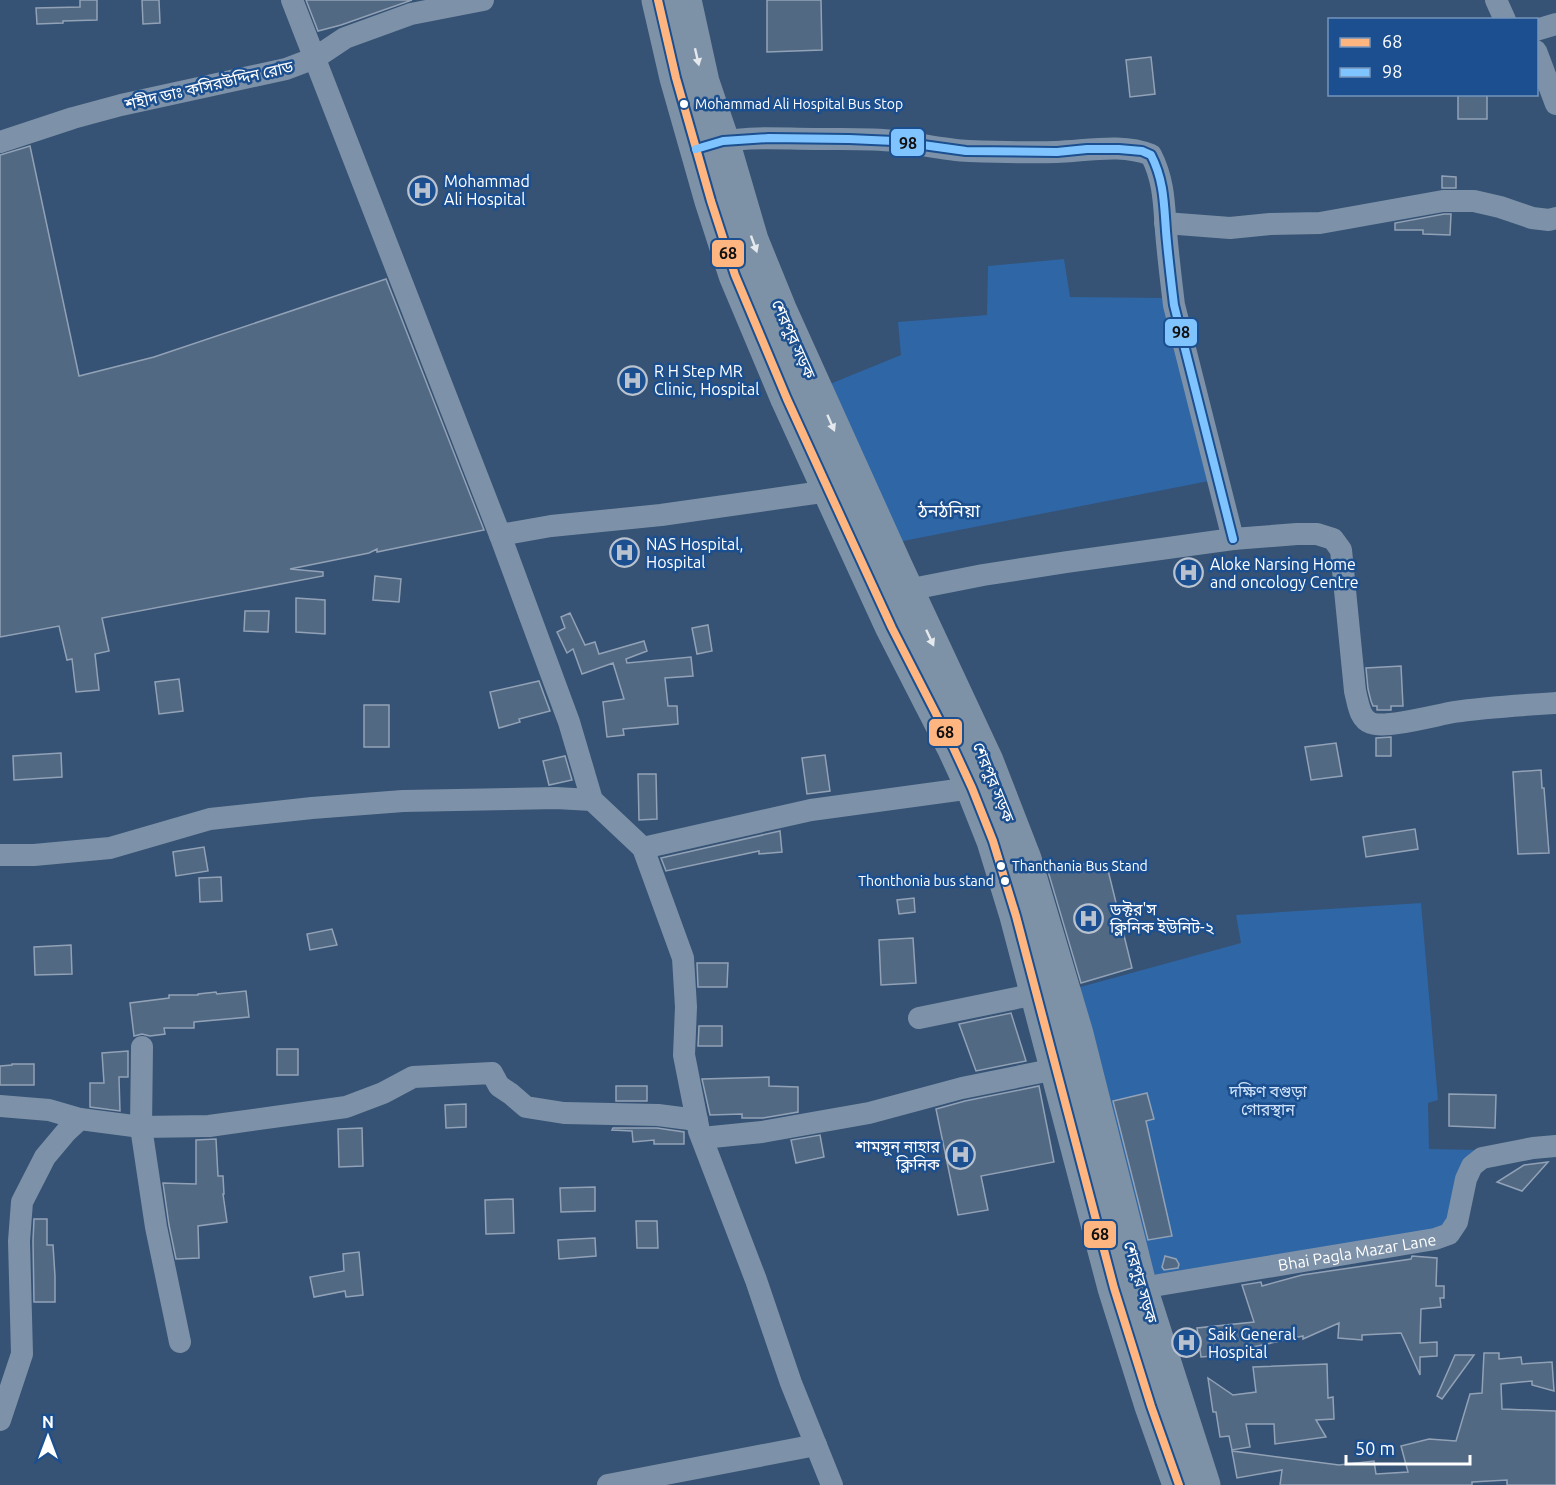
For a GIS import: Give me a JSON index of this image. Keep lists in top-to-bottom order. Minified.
{"streets":{"highway":["শেরপুর সড়ক"],"street":["শহীদ ডাঃ কসিরউদ্দিন রোড","Bhai Pagla Mazar Lane"]},"crossings":[["শেরপুর সড়ক","Bhai Pagla Mazar Lane"]],"districts":["ঠনঠনিয়া"],"parks":["দক্ষিণ বগুড়া গোরস্থান"],"places":{"other":["Mohammad Ali Hospital Bus Stop","Thanthania Bus Stand","Thonthonia bus stand"],"hospital":["Mohammad Ali Hospital","R H Step MR Clinic, Hospital","NAS Hospital, Hospital","Aloke Narsing Home and oncology Centre","ডক্টর'স ক্লিনিক ইউনিট-২","শামসুন নাহার ক্লিনিক","Saik General Hospital"]},"lines":["transit line 68","transit line 98"],"legend":["68","98"],"scale_bar":"50 m","north":"top"}
